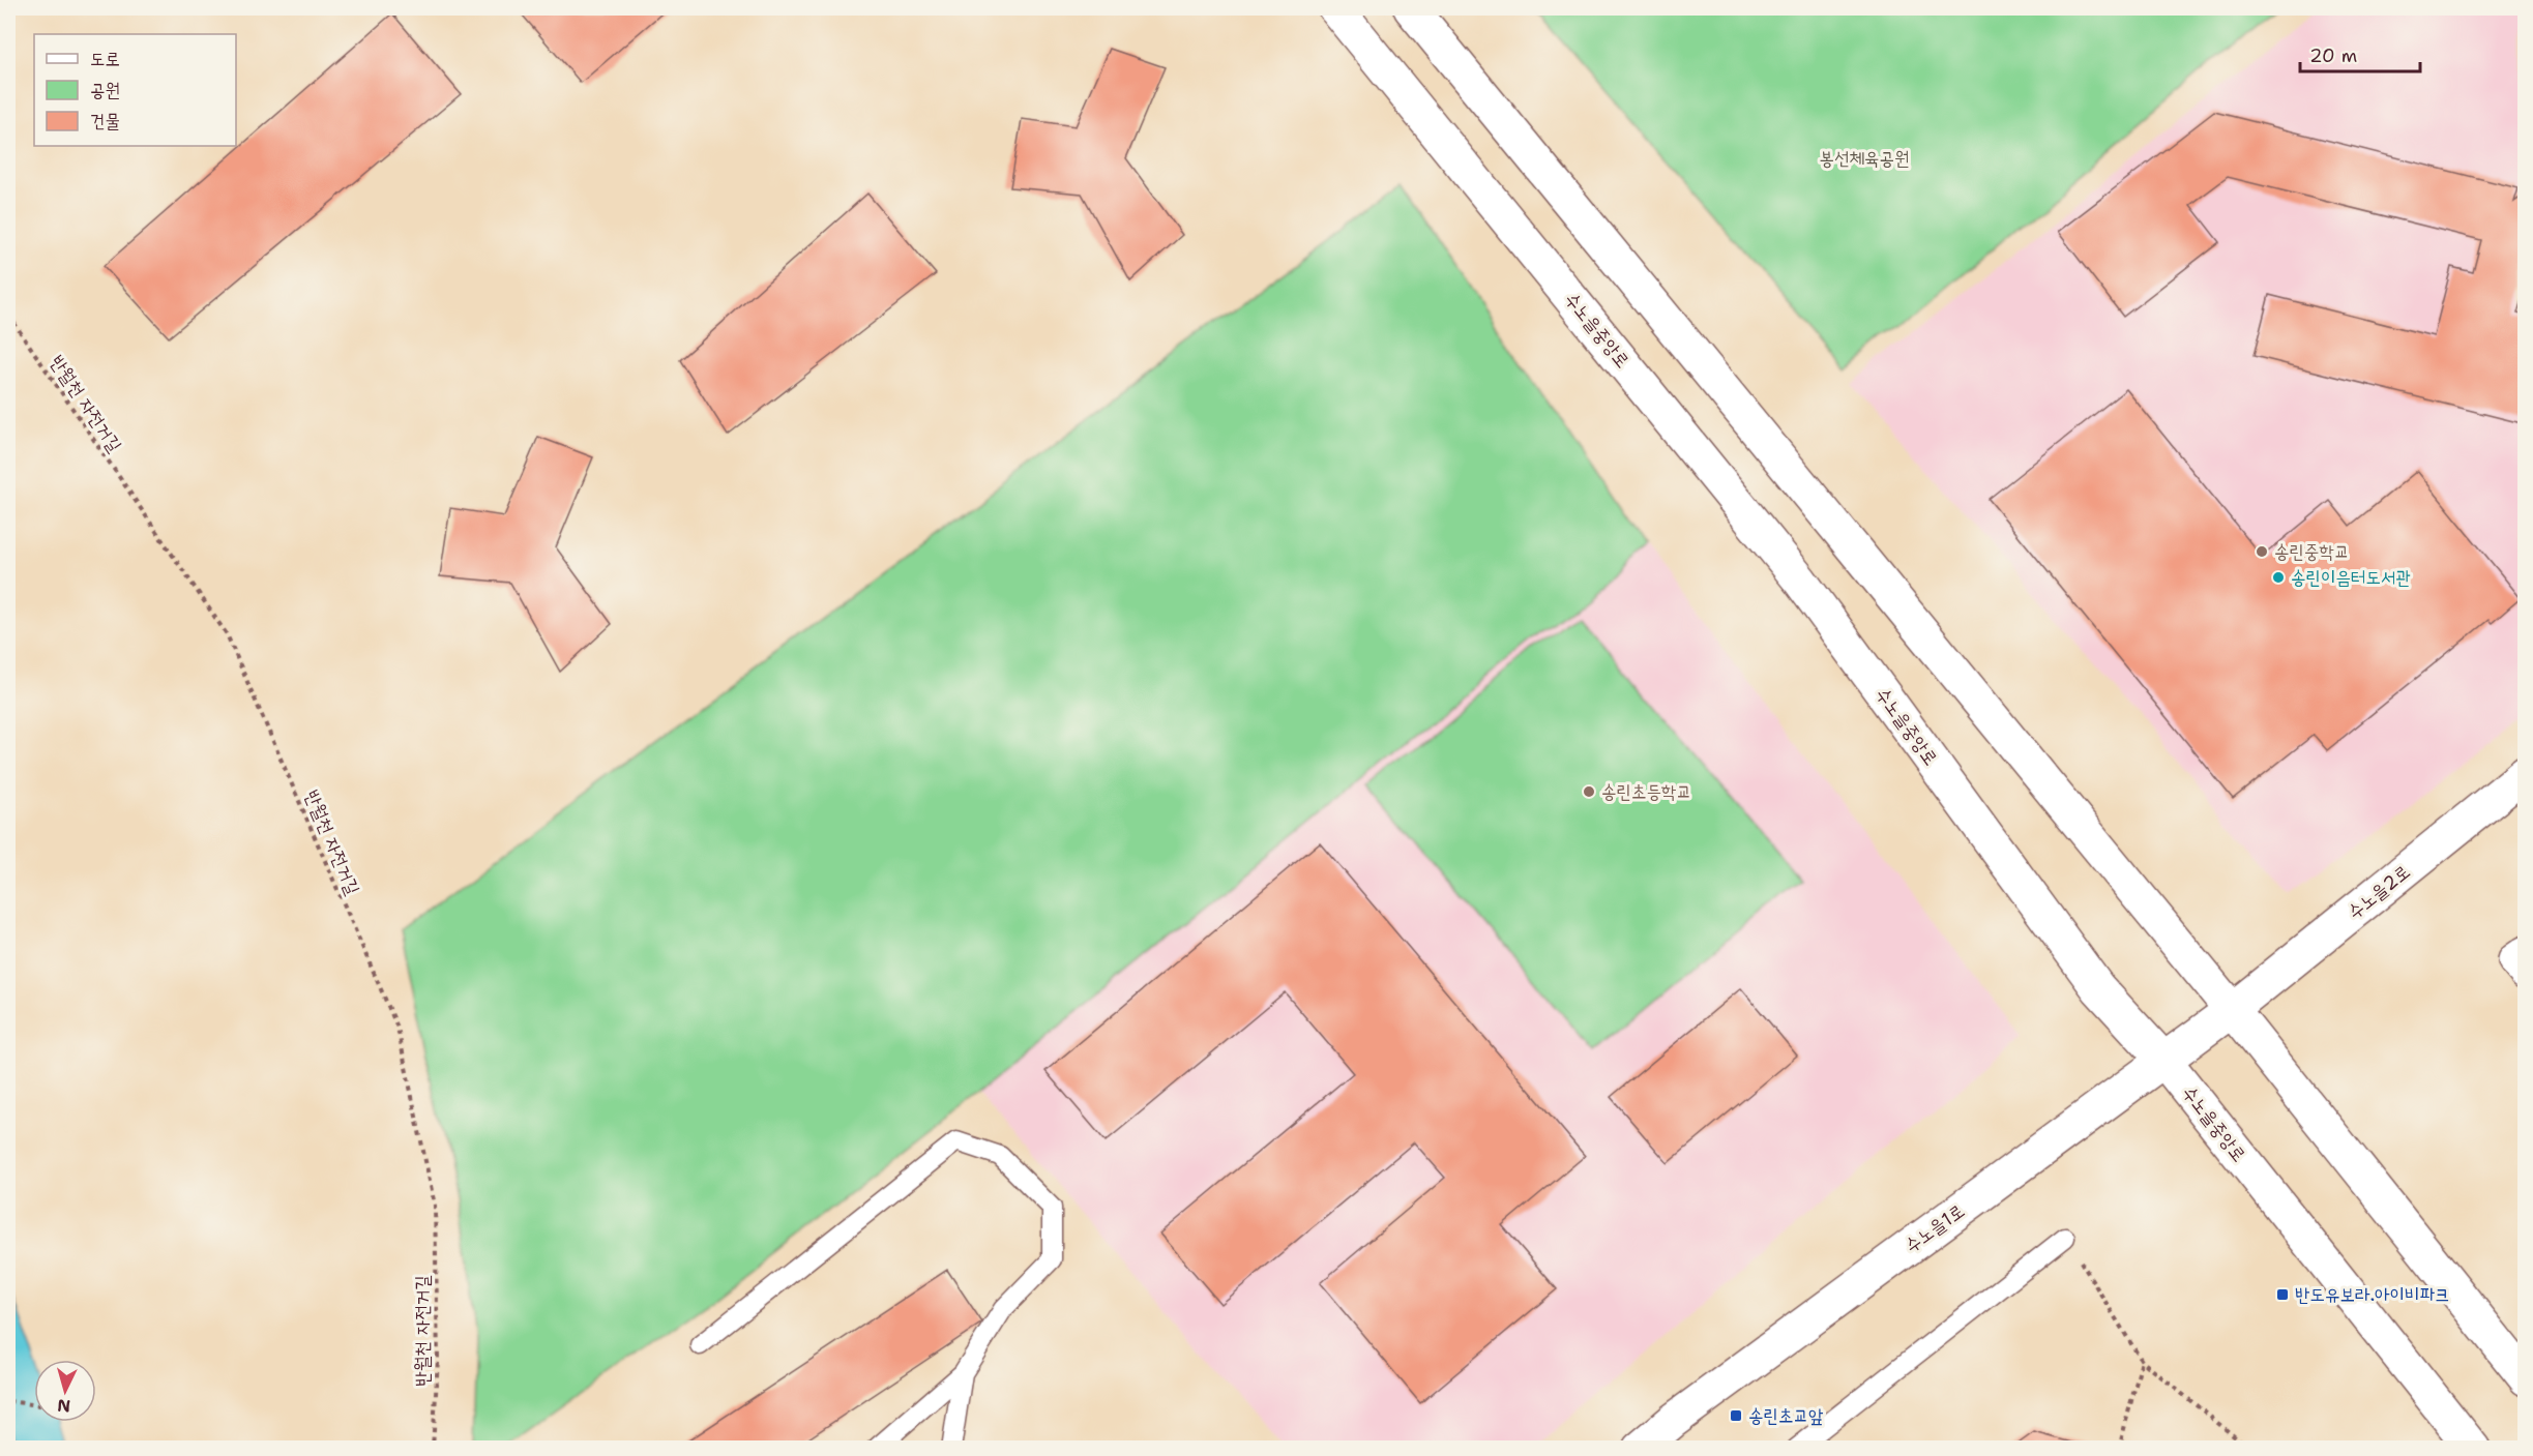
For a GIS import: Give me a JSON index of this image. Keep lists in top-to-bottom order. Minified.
{"streets":{"main road":["수노을중앙로","수노을2로","수노을1로"],"path":["반월천 자전거길"]},"crossings":[["수노을중앙로","수노을1로"],["수노을2로","수노을1로"]],"parks":["봉선체육공원"],"places":{"other":["송린중학교","송린이음터도서관","송린초등학교"],"transit":["반도유보라.아이비파크","송린초교앞"]},"legend":["도로","공원","건물"],"scale_bar":"20 m","north":"bottom"}
